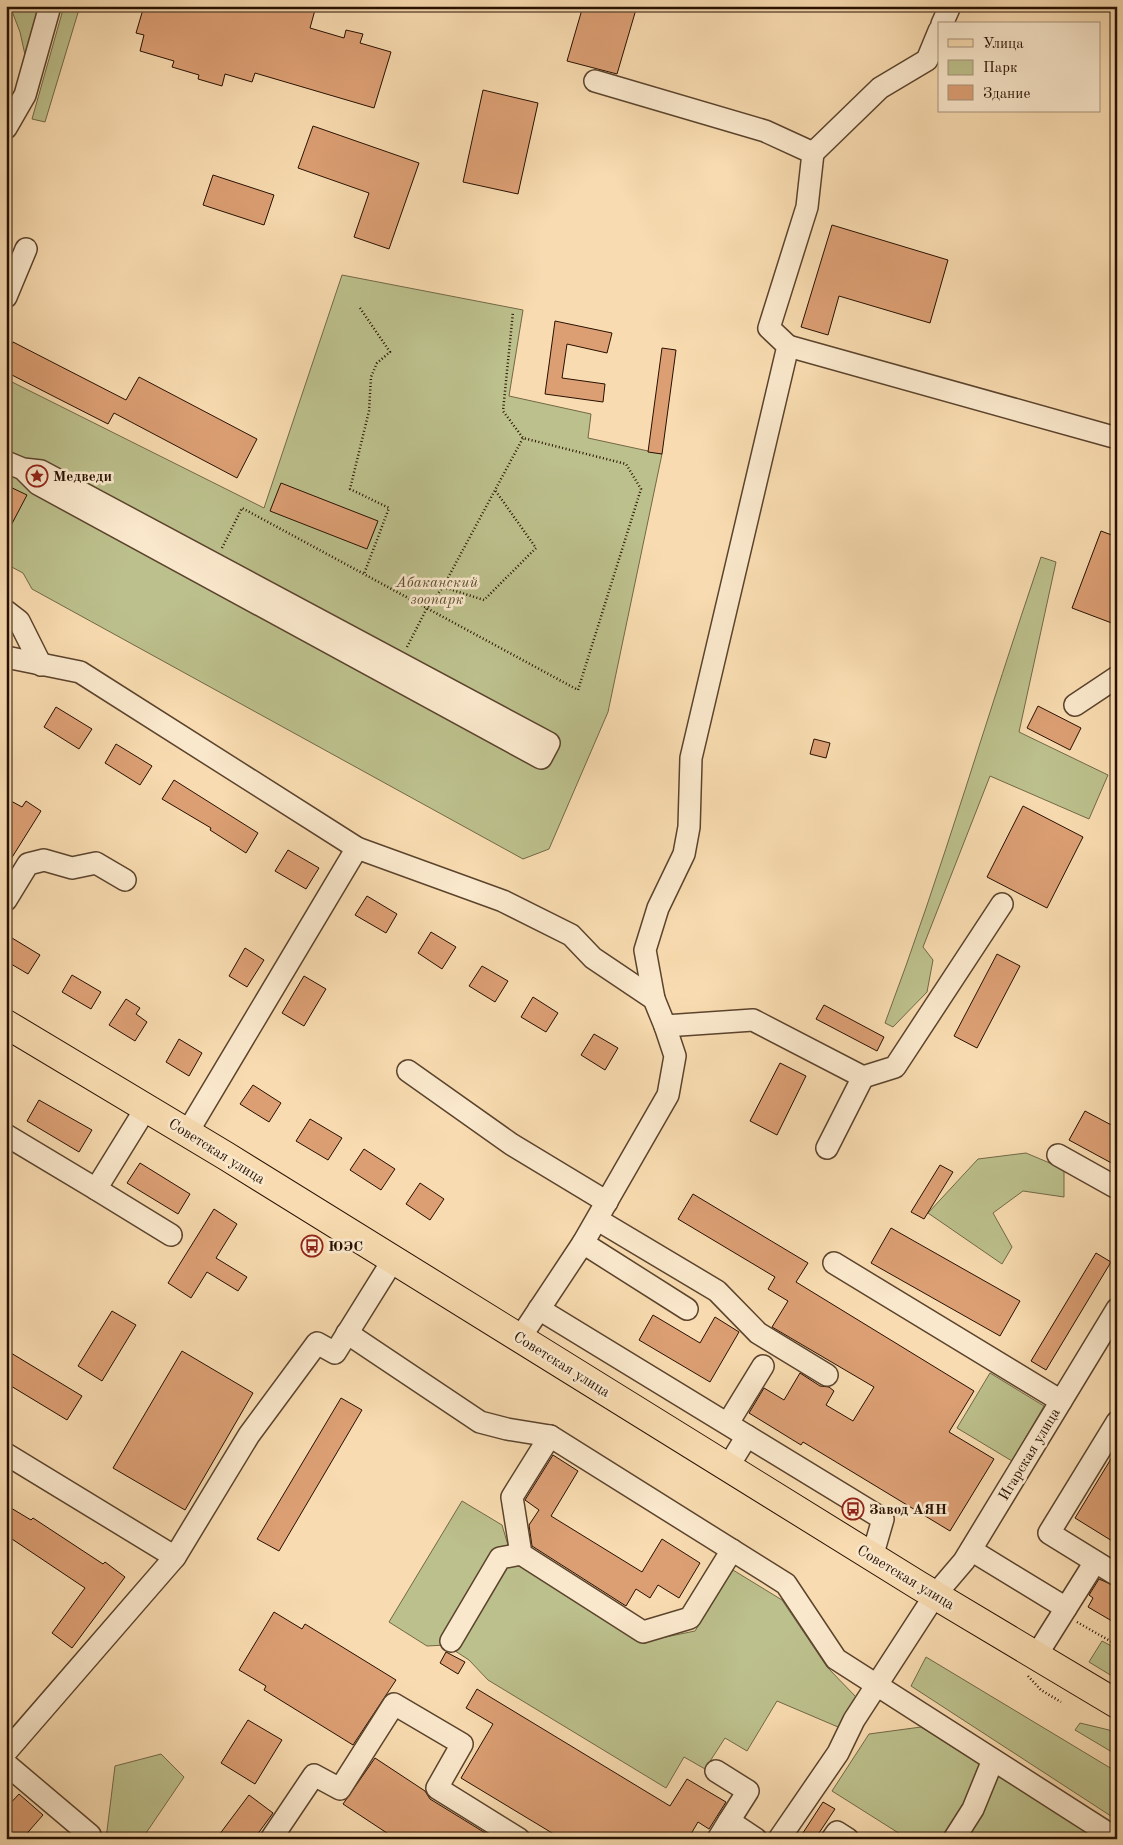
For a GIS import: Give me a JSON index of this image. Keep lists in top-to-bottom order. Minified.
{"streets":{"main road":["Советская улица"],"street":["Игарская улица"]},"crossings":[["Советская улица","Игарская улица"]],"parks":["Абаканский зоопарк"],"places":{"place":["Медведи"],"bus stop":["ЮЭС","Завод АЯН"]},"legend":["Улица","Парк","Здание"]}
